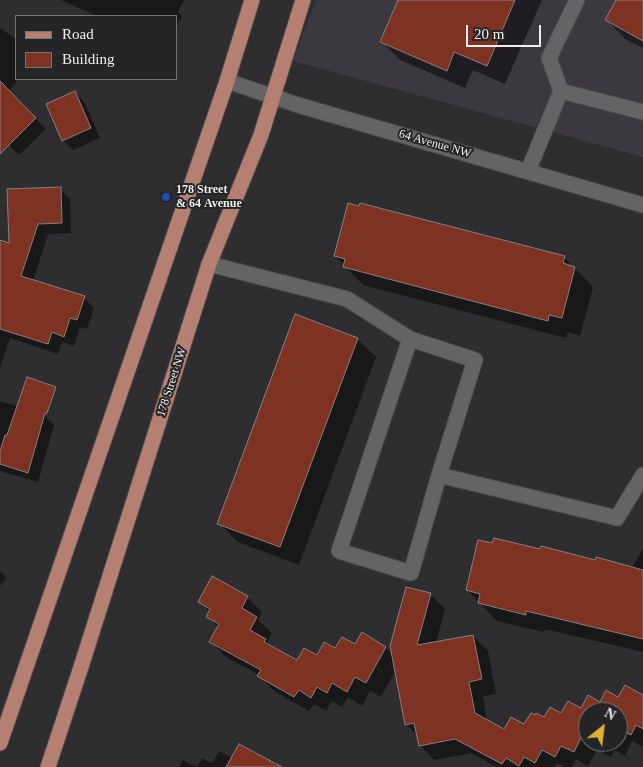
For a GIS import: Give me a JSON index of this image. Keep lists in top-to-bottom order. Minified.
{"streets":{"main road":["178 Street NW"],"street":["64 Avenue NW"]},"crossings":[["64 Avenue NW","178 Street NW"]],"places":["178 Street & 64 Avenue"],"legend":["Road","Building"],"scale_bar":"20 m","north":"top right"}
